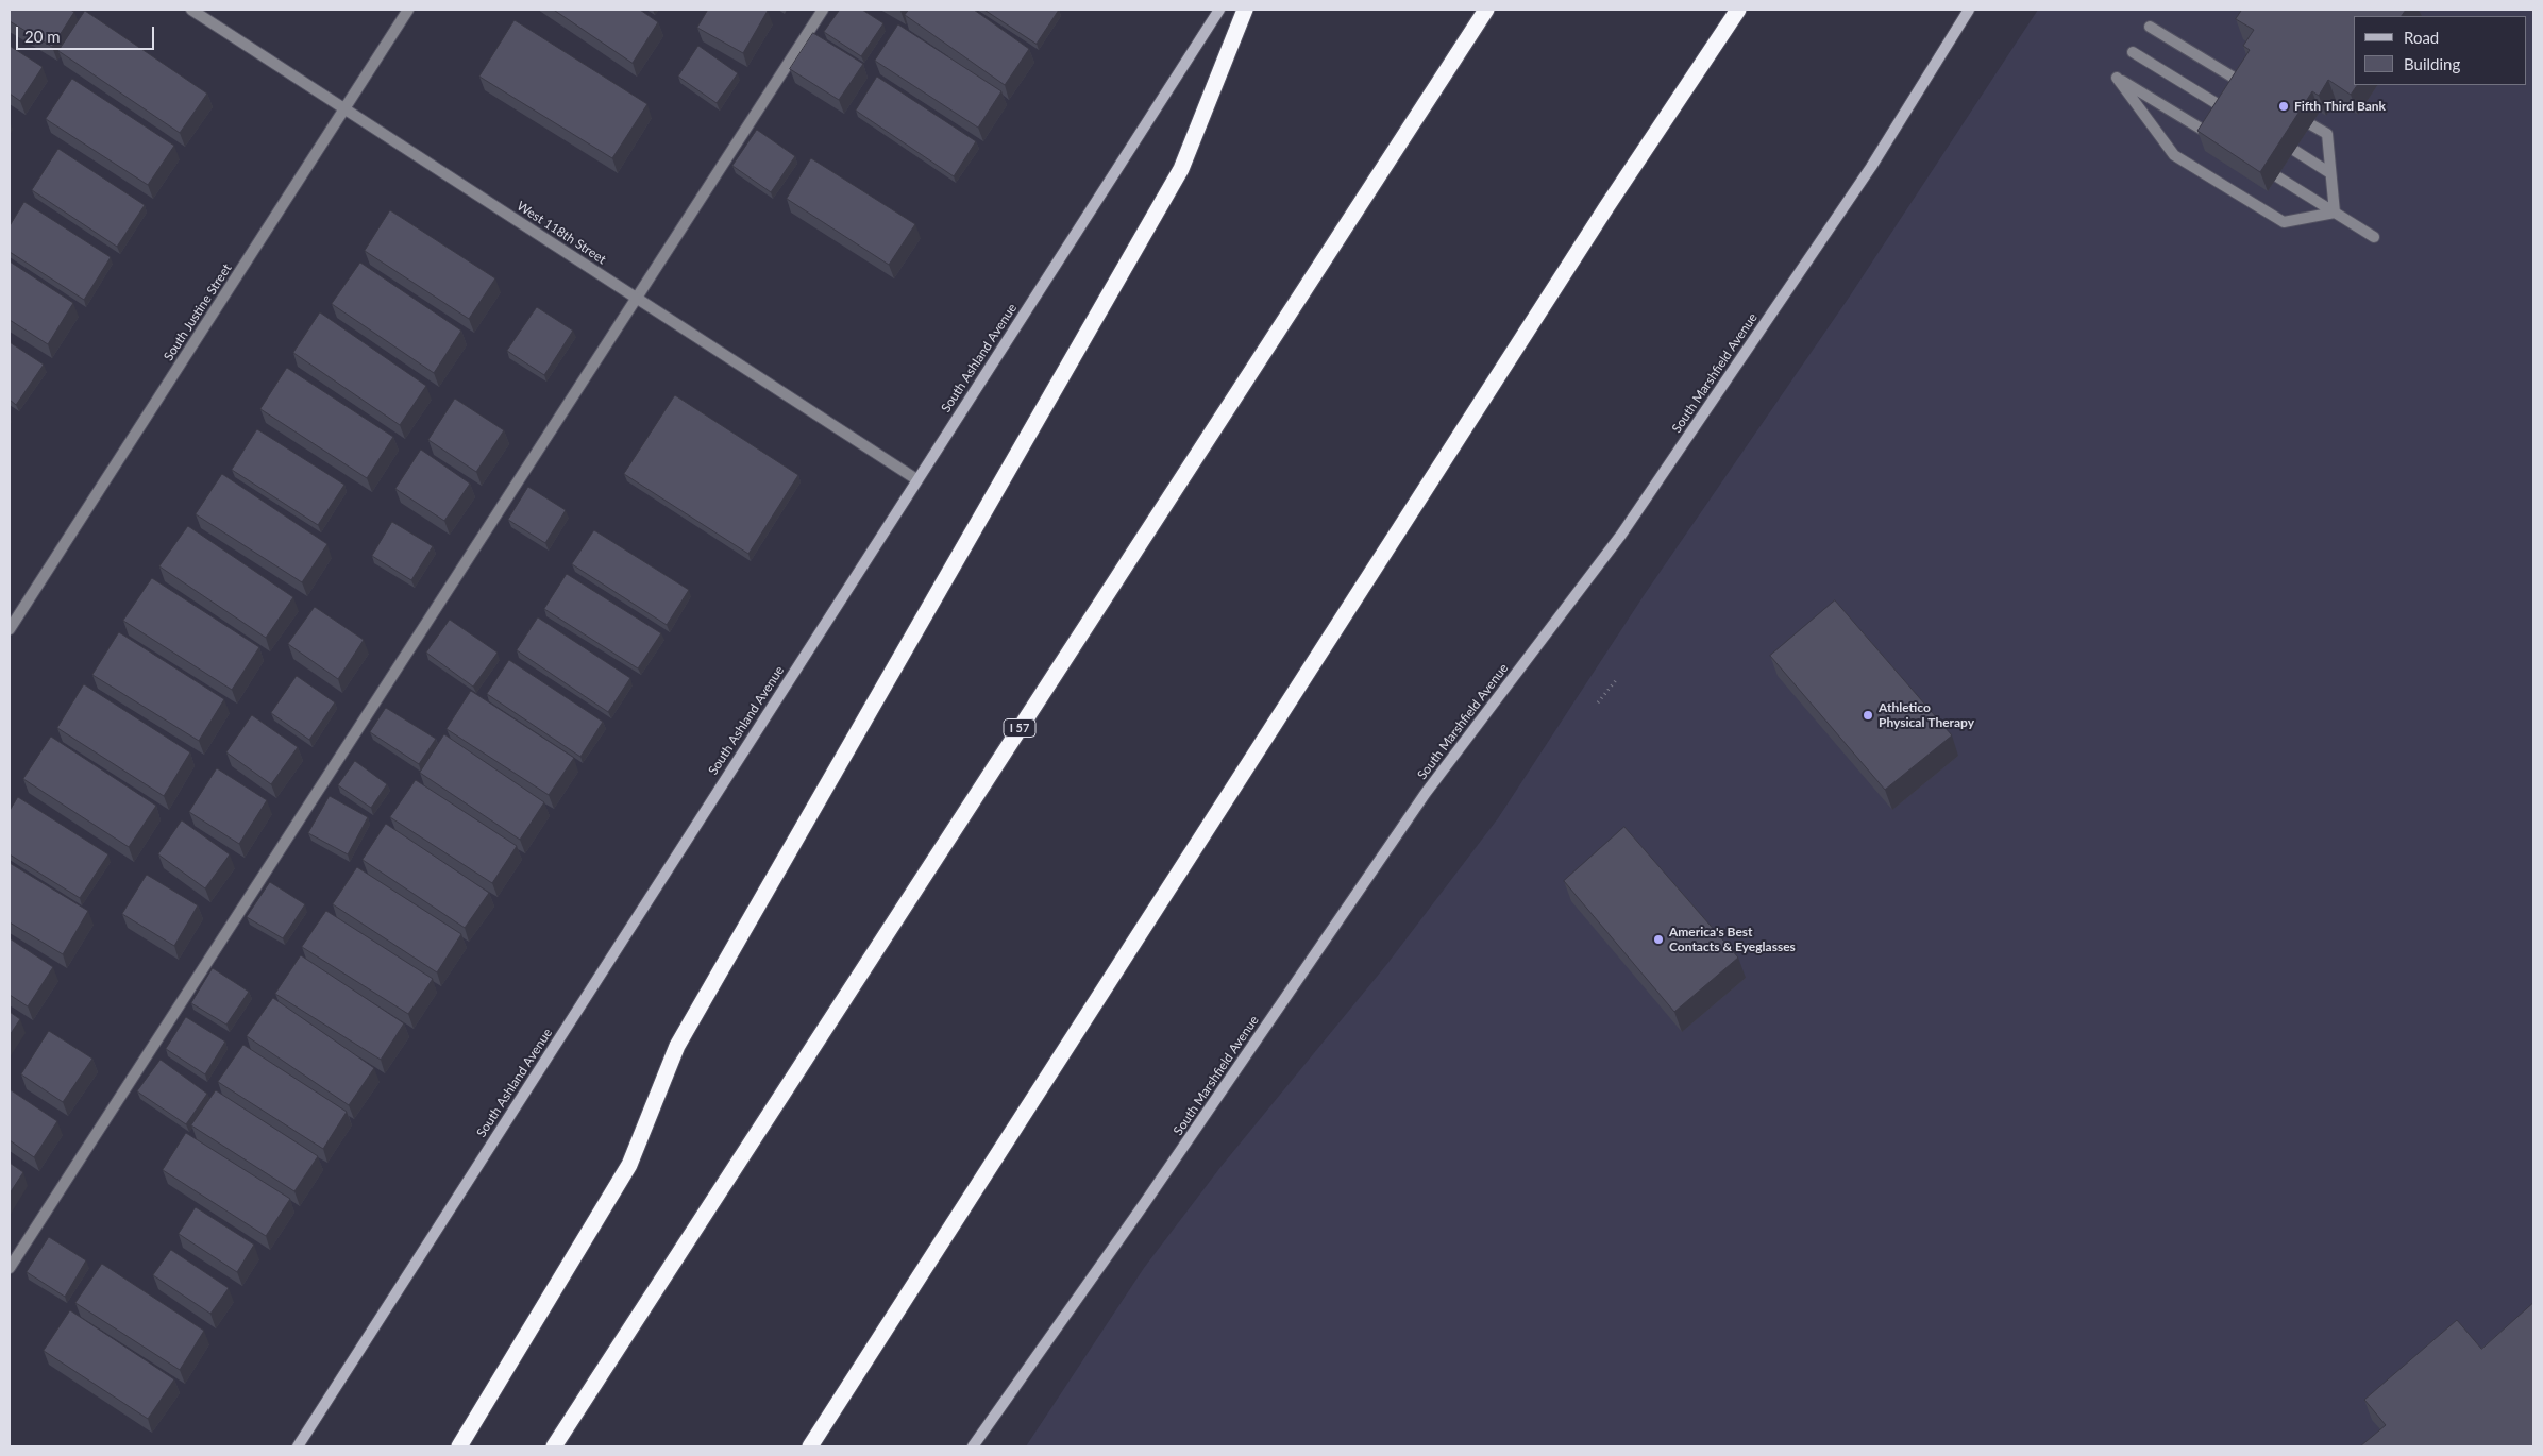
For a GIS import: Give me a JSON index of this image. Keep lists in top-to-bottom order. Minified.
{"streets":{"highway":["I 57"],"main road":["South Ashland Avenue","South Marshfield Avenue"],"street":["West 118th Street","South Justine Street"]},"crossings":[["West 118th Street","South Justine Street"],["West 118th Street","South Ashland Avenue"]],"places":["Fifth Third Bank","Athletico Physical Therapy","America's Best Contacts & Eyeglasses"],"legend":["Road","Building"],"scale_bar":"20 m"}
